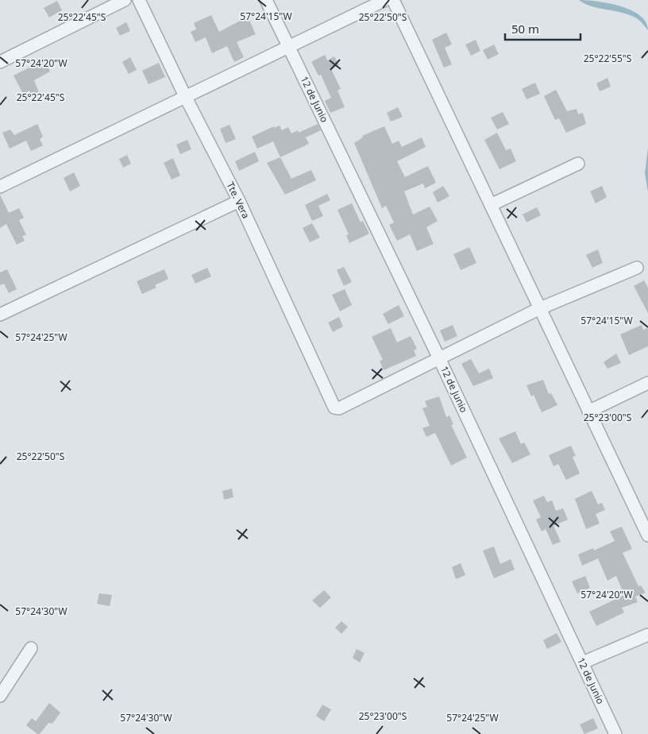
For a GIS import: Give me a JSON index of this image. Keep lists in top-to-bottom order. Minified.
{"streets":{"street":["12 de Junio","Tte. Vera"]},"crossings":[["12 de Junio","Tte. Vera"]],"scale_bar":"50 m","coordinates":["57°24'15\"W","25°22'45\"S","25°22'50\"S","25°22'55\"S","57°24'20\"W","57°24'25\"W","25°23'00\"S","57°24'30\"W"]}
